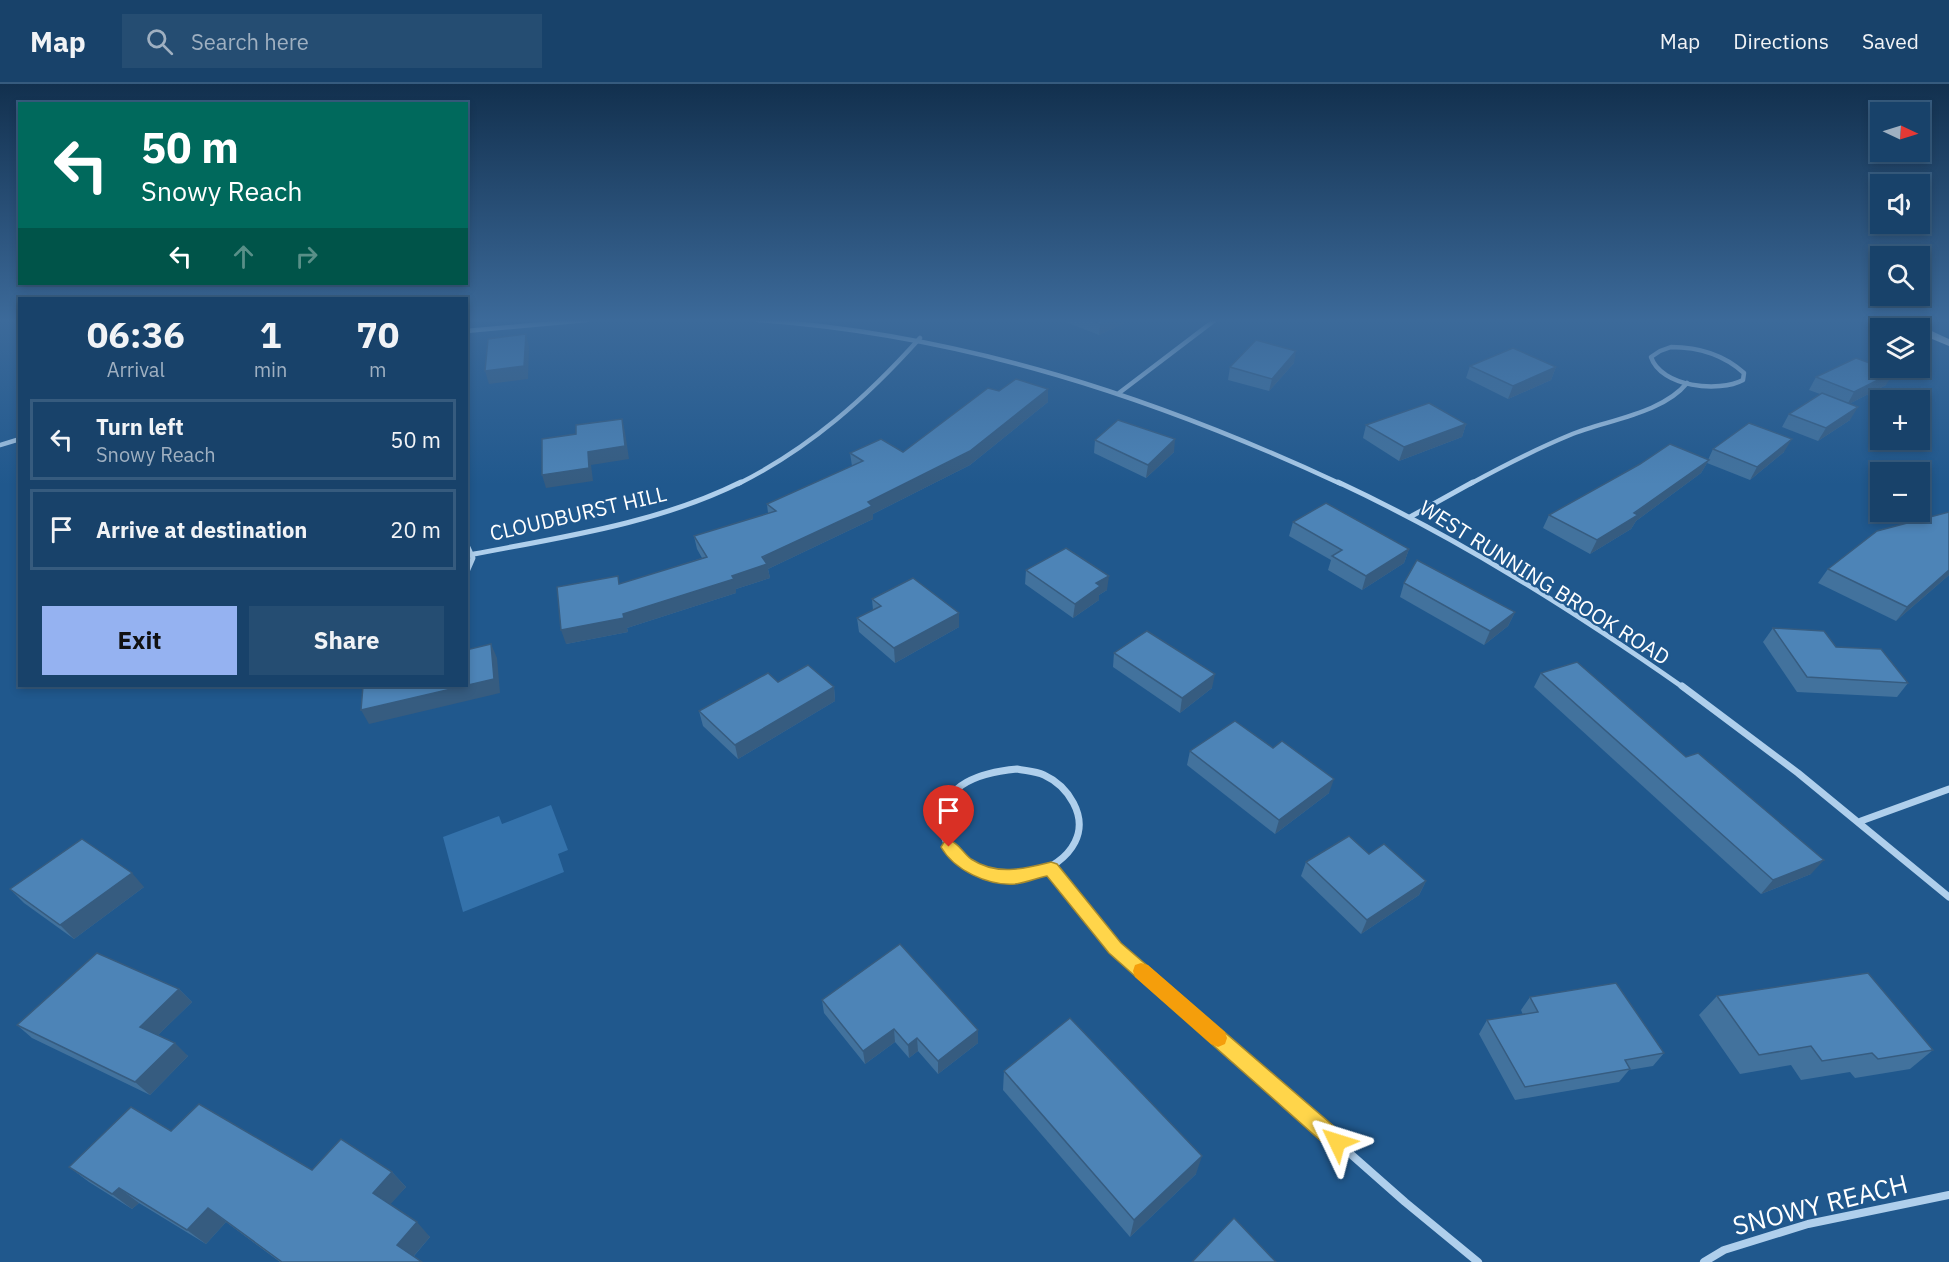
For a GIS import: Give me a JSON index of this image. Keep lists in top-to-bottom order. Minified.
{"streets":{"street":["CLOUDBURST HILL","WEST RUNNING BROOK ROAD","SNOWY REACH"]},"north":"right","page":{"header":"Map","search":"Search here","nav":["Map","Directions","Saved"],"map_buttons":["+","−"],"turn":["50 m","Snowy Reach"],"eta":["06:36","Arrival","1","min","70","m"],"list":[{"name":"Turn left","note":"Snowy Reach","value":"50 m"},{"name":"Arrive at destination","value":"20 m"}],"buttons":["Exit","Share"]}}
